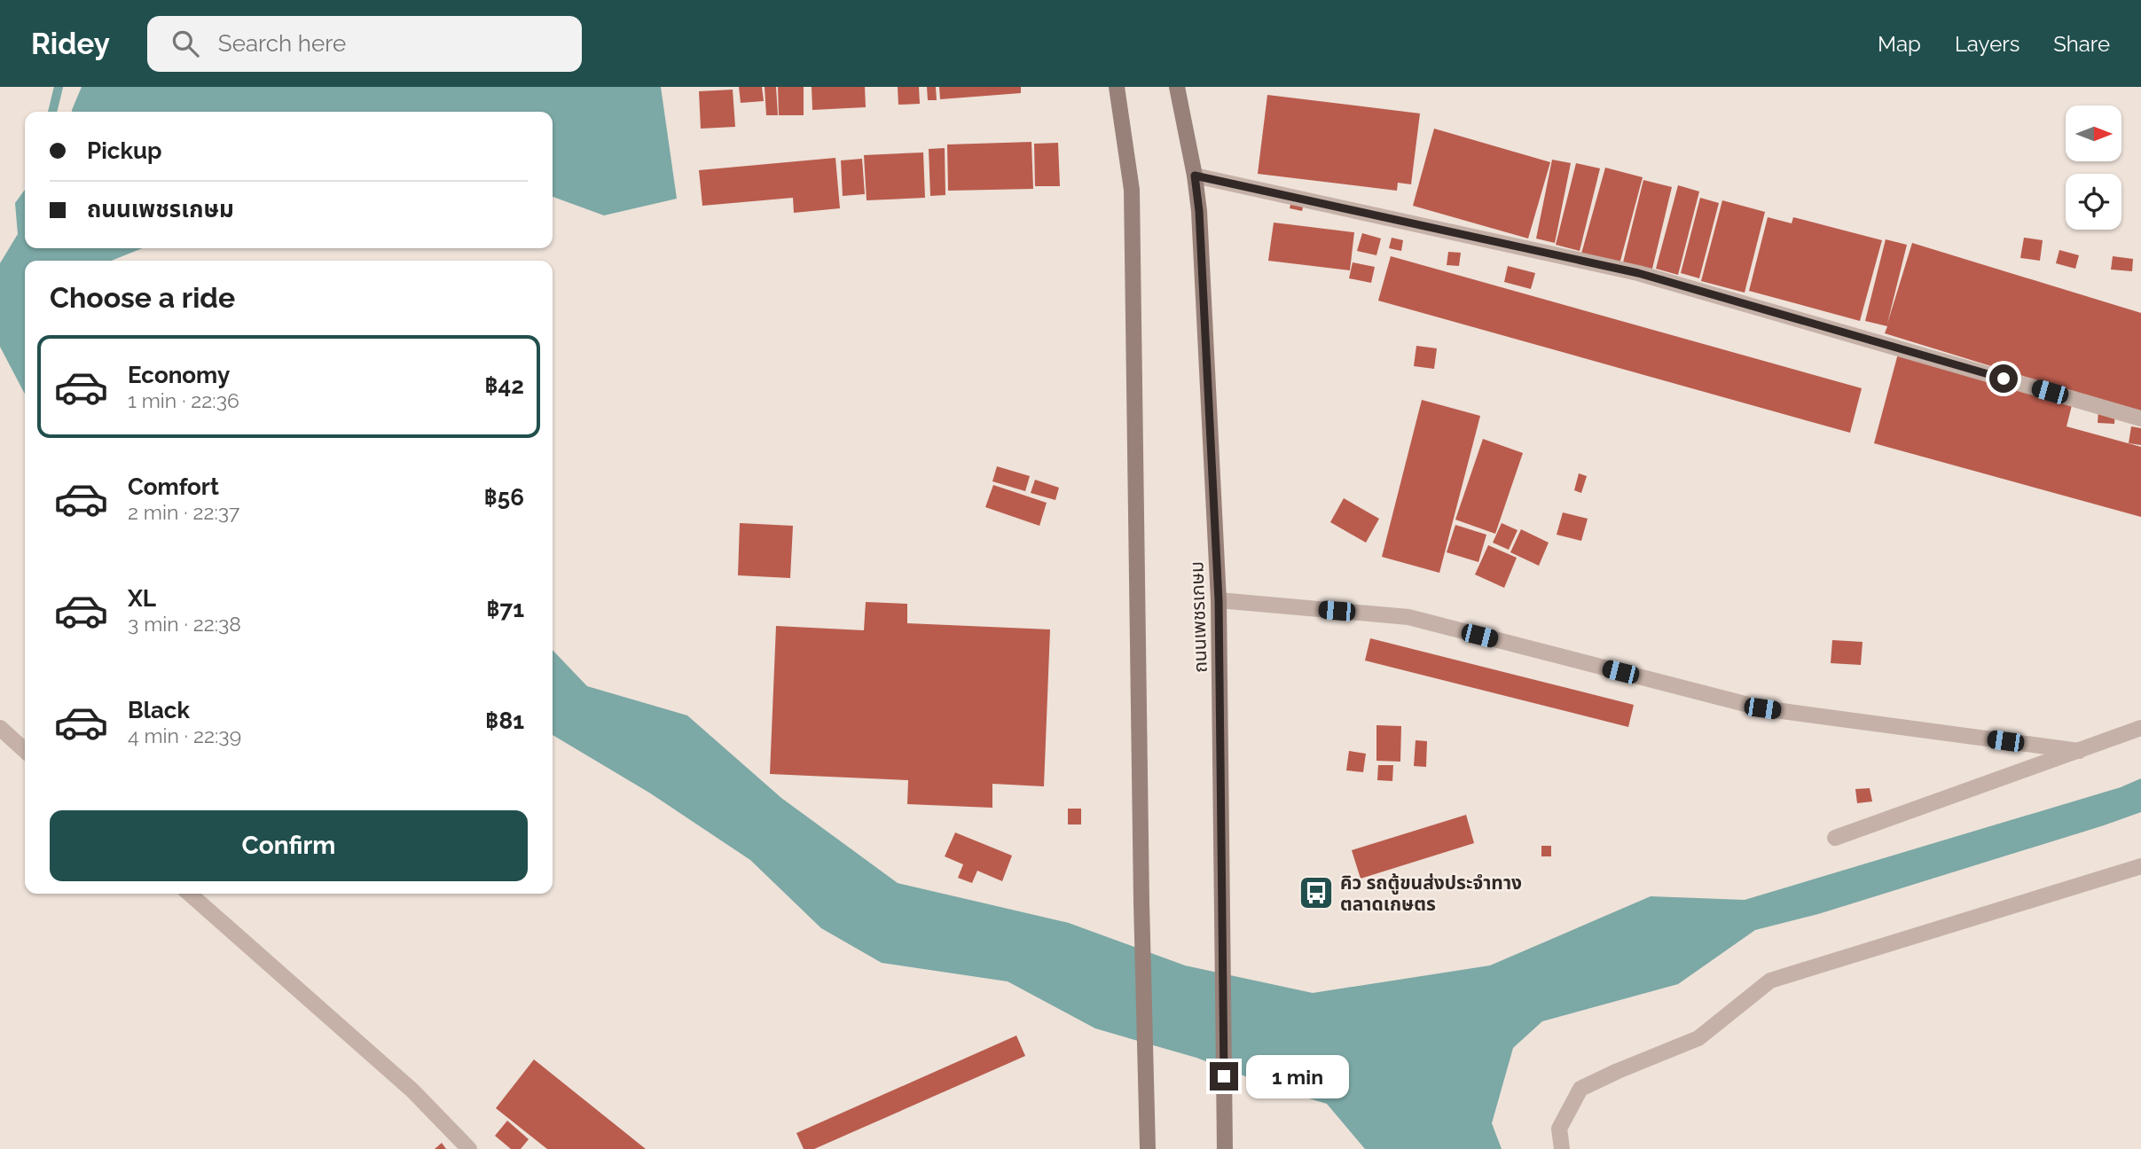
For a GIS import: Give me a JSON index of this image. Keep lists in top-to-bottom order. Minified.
{"streets":{"main road":["ถนนเพชรเกษม"]},"places":{"bus stop":["คิว รถตู้ขนส่งประจำทาง ตลาดเกษตร"]},"north":"right","page":{"header":"Ridey","search":"Search here","nav":["Map","Layers","Share"],"banner":["Pickup","ถนนเพชรเกษม"],"heading":"Choose a ride","list":[{"name":"Economy","note":"1 min · 22:36","value":"฿42"},{"name":"Comfort","note":"2 min · 22:37","value":"฿56"},{"name":"XL","note":"3 min · 22:38","value":"฿71"},{"name":"Black","note":"4 min · 22:39","value":"฿81"}],"buttons":"Confirm","bubble":"1 min"}}
